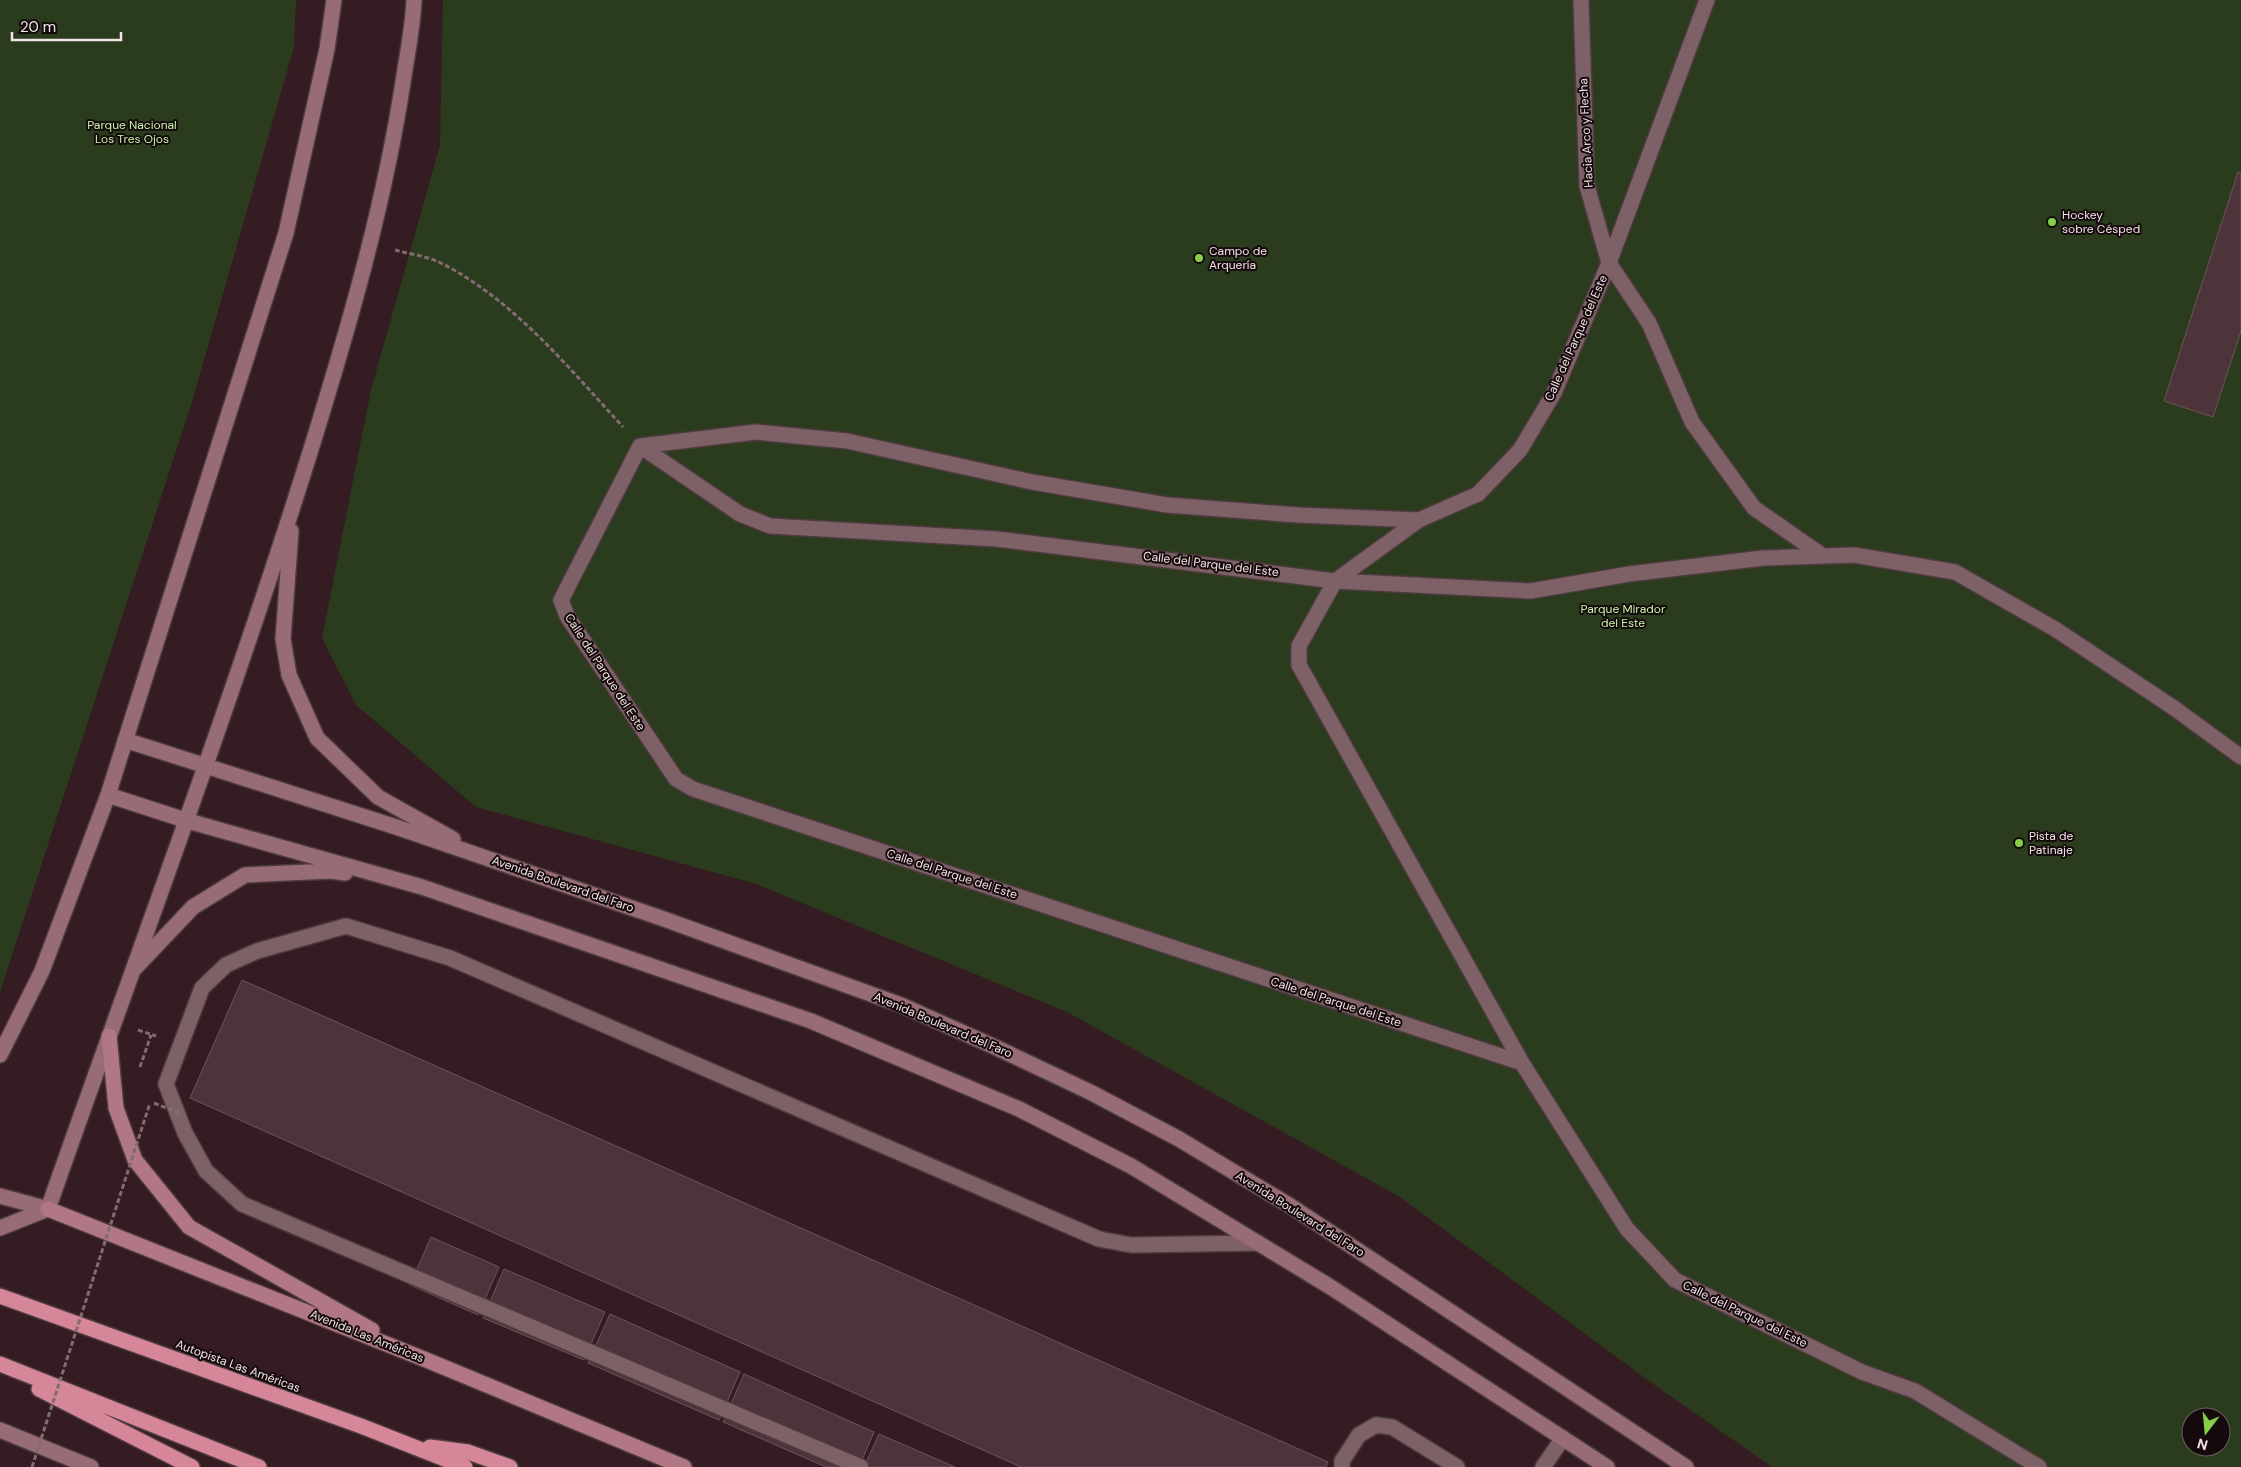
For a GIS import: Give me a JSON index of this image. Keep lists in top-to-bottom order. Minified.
{"streets":{"highway":["Autopista Las Américas"],"main road":["Avenida Las Américas"],"street":["Avenida Boulevard del Faro"],"lane":["Hacia Arco y Flecha","Calle del Parque del Este"]},"crossings":[["Hacia Arco y Flecha","Calle del Parque del Este"]],"parks":["Parque Nacional Los Tres Ojos","Parque Mirador del Este"],"places":["Hockey sobre Césped","Campo de Arquería","Pista de Patinaje"],"scale_bar":"20 m","north":"bottom"}
